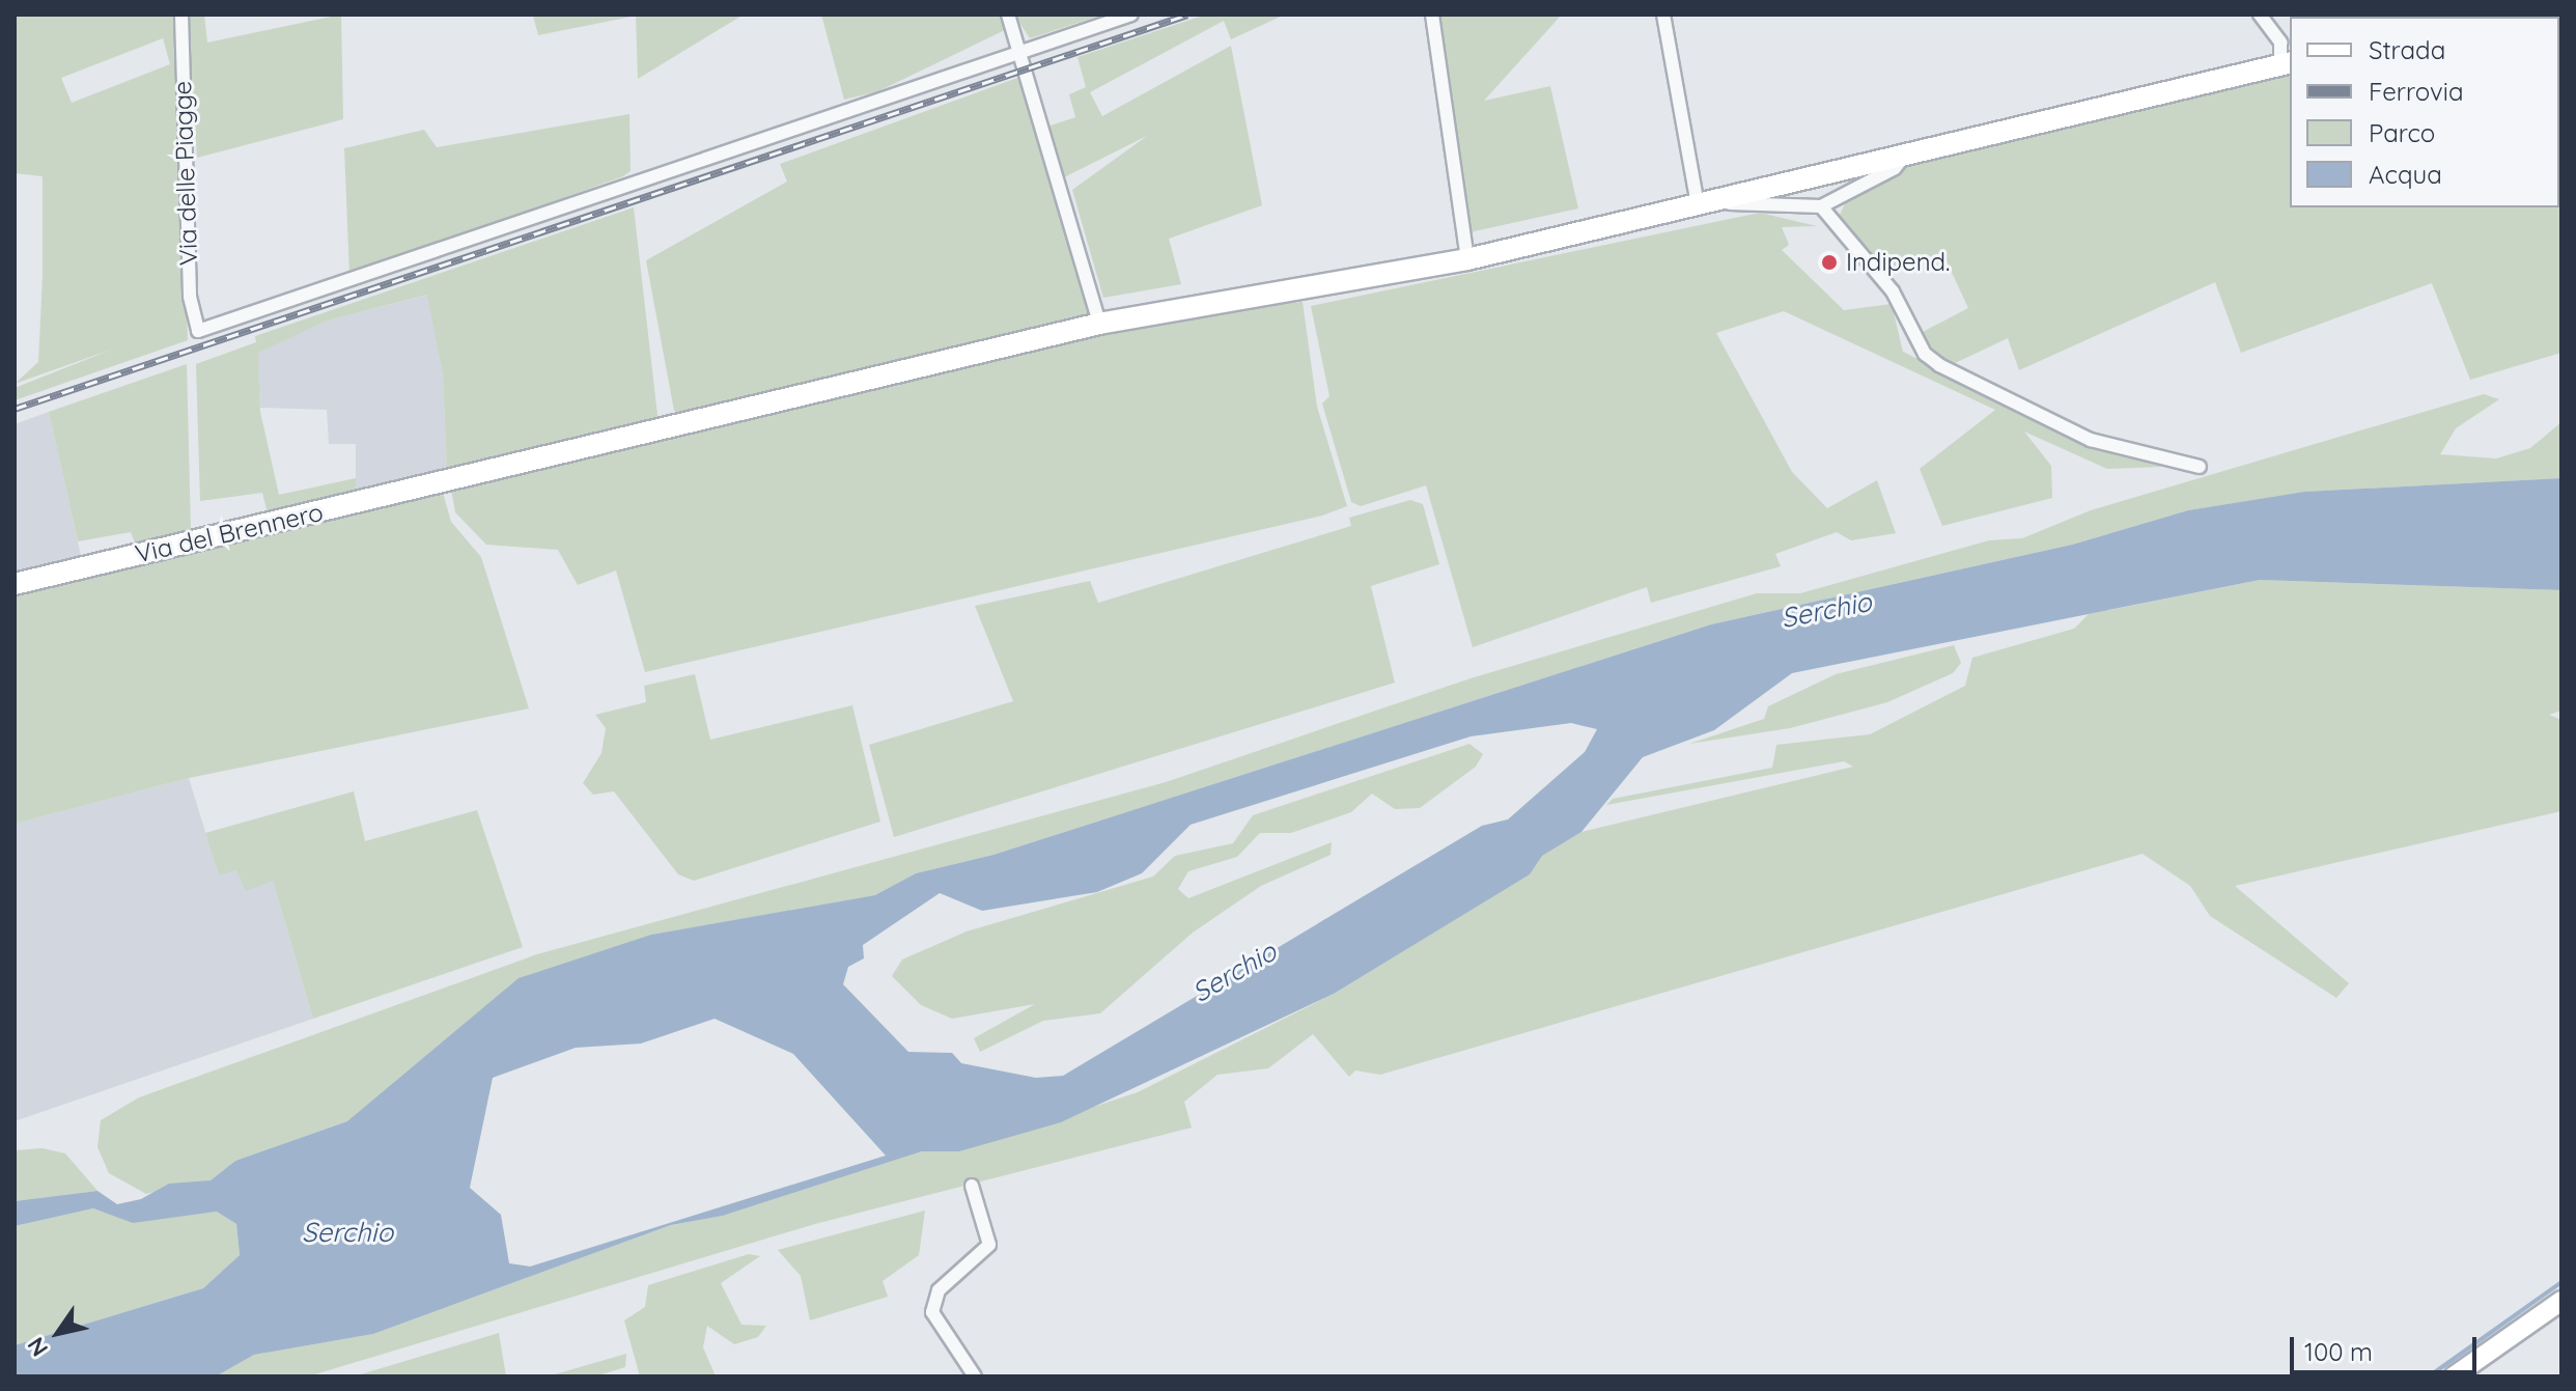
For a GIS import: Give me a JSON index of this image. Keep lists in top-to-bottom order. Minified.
{"streets":{"main road":["Via del Brennero"],"street":["Via delle Piagge"]},"water":["Serchio"],"places":["Indipend."],"legend":["Strada","Ferrovia","Parco","Acqua"],"scale_bar":"100 m","north":"bottom left"}
